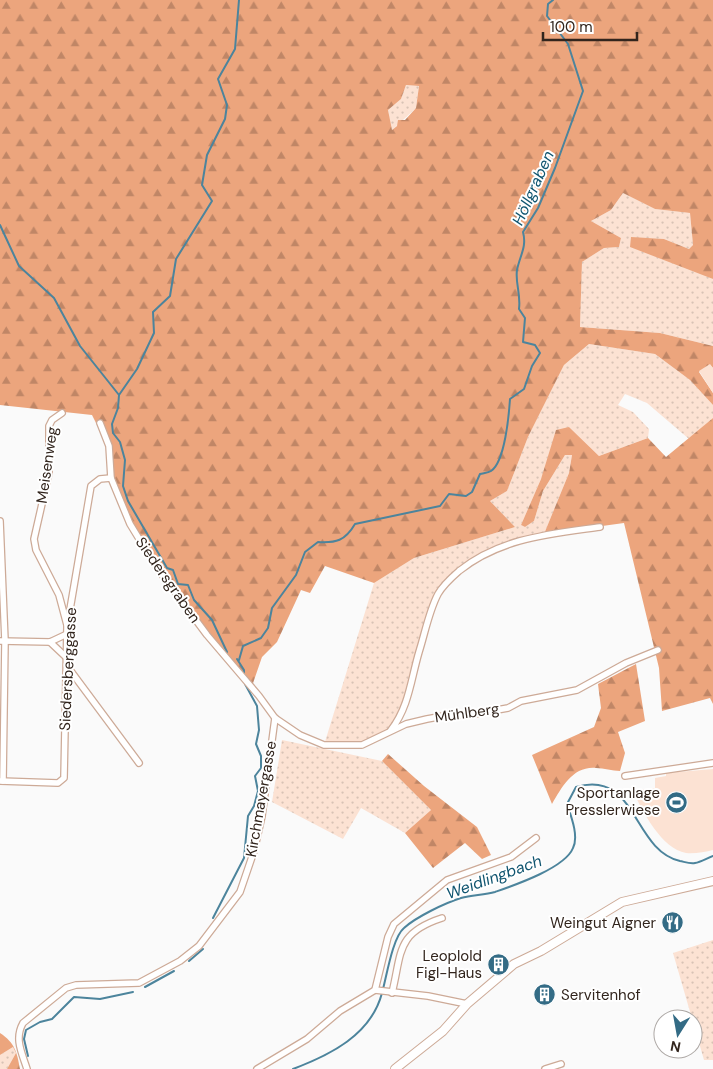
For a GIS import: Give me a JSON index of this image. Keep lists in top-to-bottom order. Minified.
{"streets":{"street":["Meisenweg","Siedersgraben","Siedersberggasse","Mühlberg","Kirchmayergasse"]},"crossings":[["Meisenweg","Siedersberggasse"],["Siedersgraben","Siedersberggasse"],["Siedersgraben","Mühlberg"],["Siedersgraben","Kirchmayergasse"],["Mühlberg","Kirchmayergasse"]],"water":["Höllgraben","Weidlingbach"],"places":{"sports":["Sportanlage Presslerwiese"],"restaurant":["Weingut Aigner"],"building":["Leoplold Figl-Haus","Servitenhof"]},"scale_bar":"100 m","north":"bottom"}
